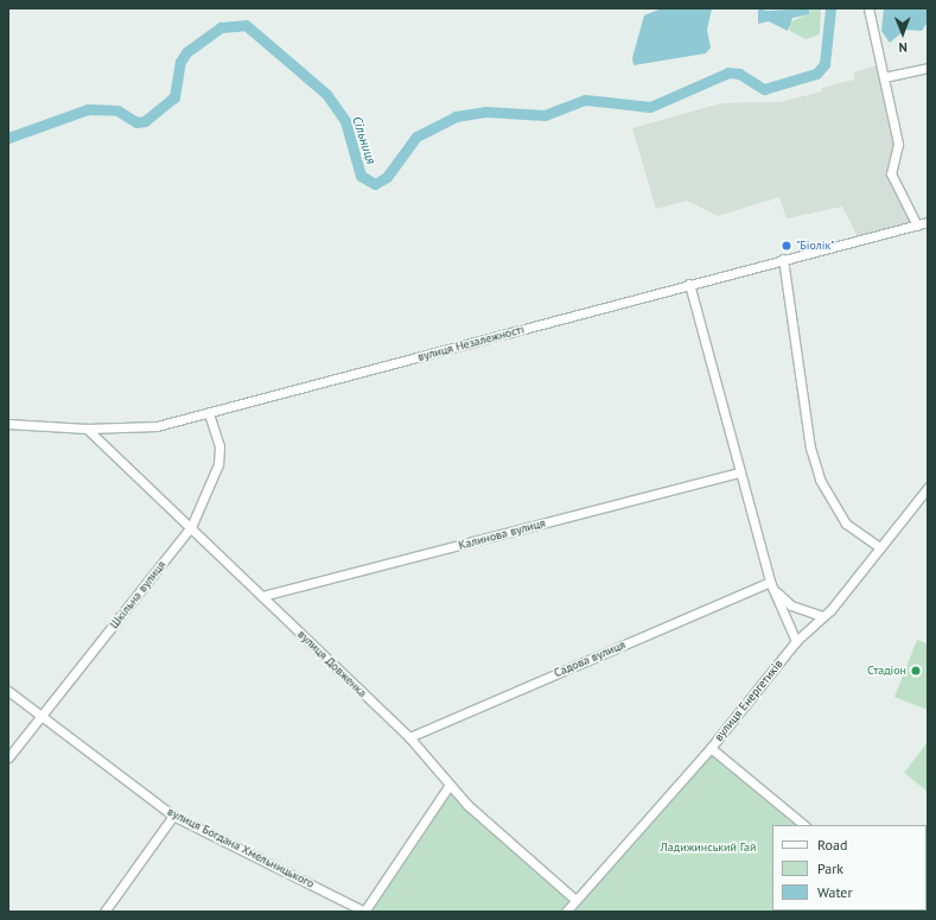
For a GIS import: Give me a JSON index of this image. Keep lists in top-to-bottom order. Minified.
{"streets":{"street":["вулиця Незалежності","Калинова вулиця","Шкільна вулиця","Садова вулиця","вулиця Довженка","вулиця Енергетиків","вулиця Богдана Хмельницького"]},"crossings":[["вулиця Незалежності","Шкільна вулиця"],["вулиця Незалежності","вулиця Довженка"],["Калинова вулиця","вулиця Довженка"],["Шкільна вулиця","вулиця Довженка"],["Шкільна вулиця","вулиця Богдана Хмельницького"],["Садова вулиця","вулиця Довженка"],["вулиця Довженка","вулиця Енергетиків"]],"water":["Сільниця"],"parks":["Ладижинський Гай"],"places":["\"Біолік\"","Стадіон"],"legend":["Road","Park","Water"],"north":"bottom"}
